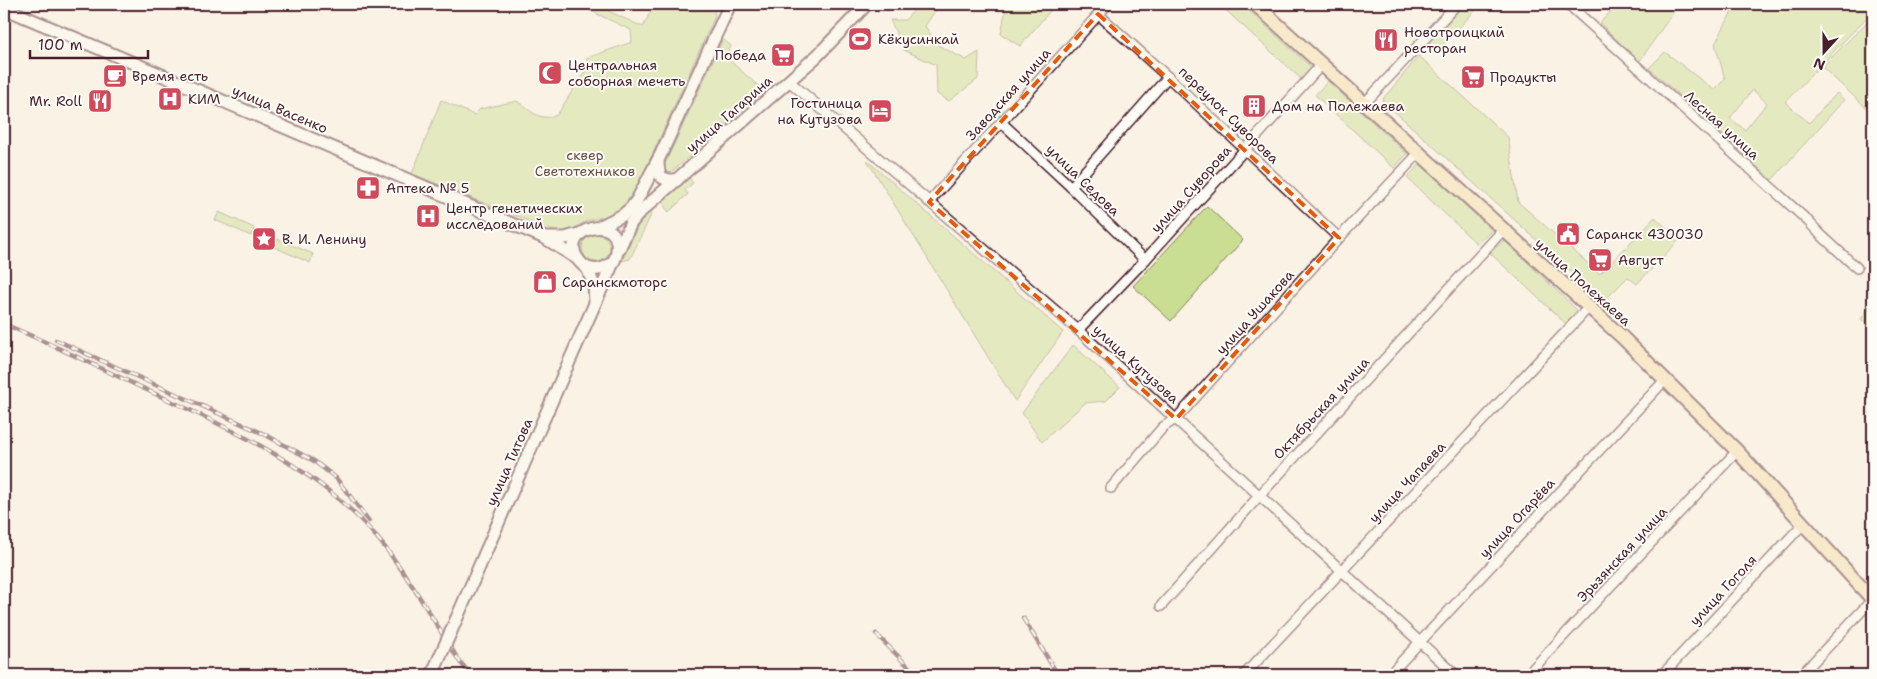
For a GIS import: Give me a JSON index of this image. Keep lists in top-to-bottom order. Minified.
{"streets":{"main road":["улица Васенко","улица Гагарина","улица Полежаева","улица Титова"],"street":["Заводская улица","переулок Суворова","Лесная улица","улица Седова","улица Суворова","улица Ушакова","улица Кутузова","Октябрьская улица","улица Чапаева","улица Огарёва","Эрьзянская улица","улица Гоголя"]},"crossings":[["Заводская улица","переулок Суворова"],["Заводская улица","улица Седова"],["Заводская улица","улица Кутузова"],["улица Васенко","улица Гагарина"],["улица Васенко","улица Титова"],["улица Гагарина","улица Кутузова"],["улица Гагарина","улица Титова"],["переулок Суворова","улица Суворова"],["переулок Суворова","улица Ушакова"],["улица Седова","улица Суворова"],["улица Суворова","улица Полежаева"],["улица Суворова","улица Кутузова"],["улица Полежаева","улица Ушакова"],["улица Полежаева","Октябрьская улица"],["улица Полежаева","улица Чапаева"],["улица Полежаева","улица Огарёва"],["улица Полежаева","Эрьзянская улица"],["улица Полежаева","улица Гоголя"],["улица Ушакова","улица Кутузова"],["улица Кутузова","Октябрьская улица"],["улица Кутузова","улица Чапаева"],["улица Кутузова","улица Огарёва"]],"parks":["сквер Светотехников"],"places":{"sports":["Кёкусинкай"],"restaurant":["Новотроицкий ресторан","Mr. Roll"],"supermarket":["Победа","Продукты","Август"],"mosque":["Центральная соборная мечеть"],"cafe":["Время есть"],"hospital":["КИМ","Центр генетических исследований"],"building":["Дом на Полежаева"],"hotel":["Гостиница на Кутузова"],"pharmacy":["Аптека № 5"],"public building":["Саранск 430030"],"place":["В. И. Ленину"],"shop":["Саранскмоторс"]},"scale_bar":"100 m","north":"bottom"}
